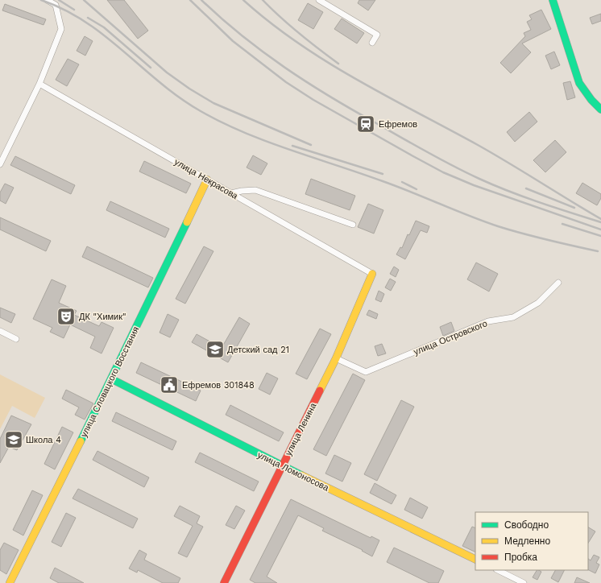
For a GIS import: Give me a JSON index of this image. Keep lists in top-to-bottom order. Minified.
{"streets":{"street":["улица Некрасова","улица Островского","улица Словацкого Восстания","улица Ленина","улица Ломоносова"]},"crossings":[["улица Некрасова","улица Словацкого Восстания"],["улица Некрасова","улица Ленина"],["улица Островского","улица Ленина"],["улица Словацкого Восстания","улица Ломоносова"],["улица Ленина","улица Ломоносова"]],"places":{"station":["Ефремов"],"theatre":["ДК \"Химик\""],"school or university":["Детский сад 21","Школа 4"],"public building":["Ефремов 301848"]},"legend":["Свободно","Медленно","Пробка"]}
